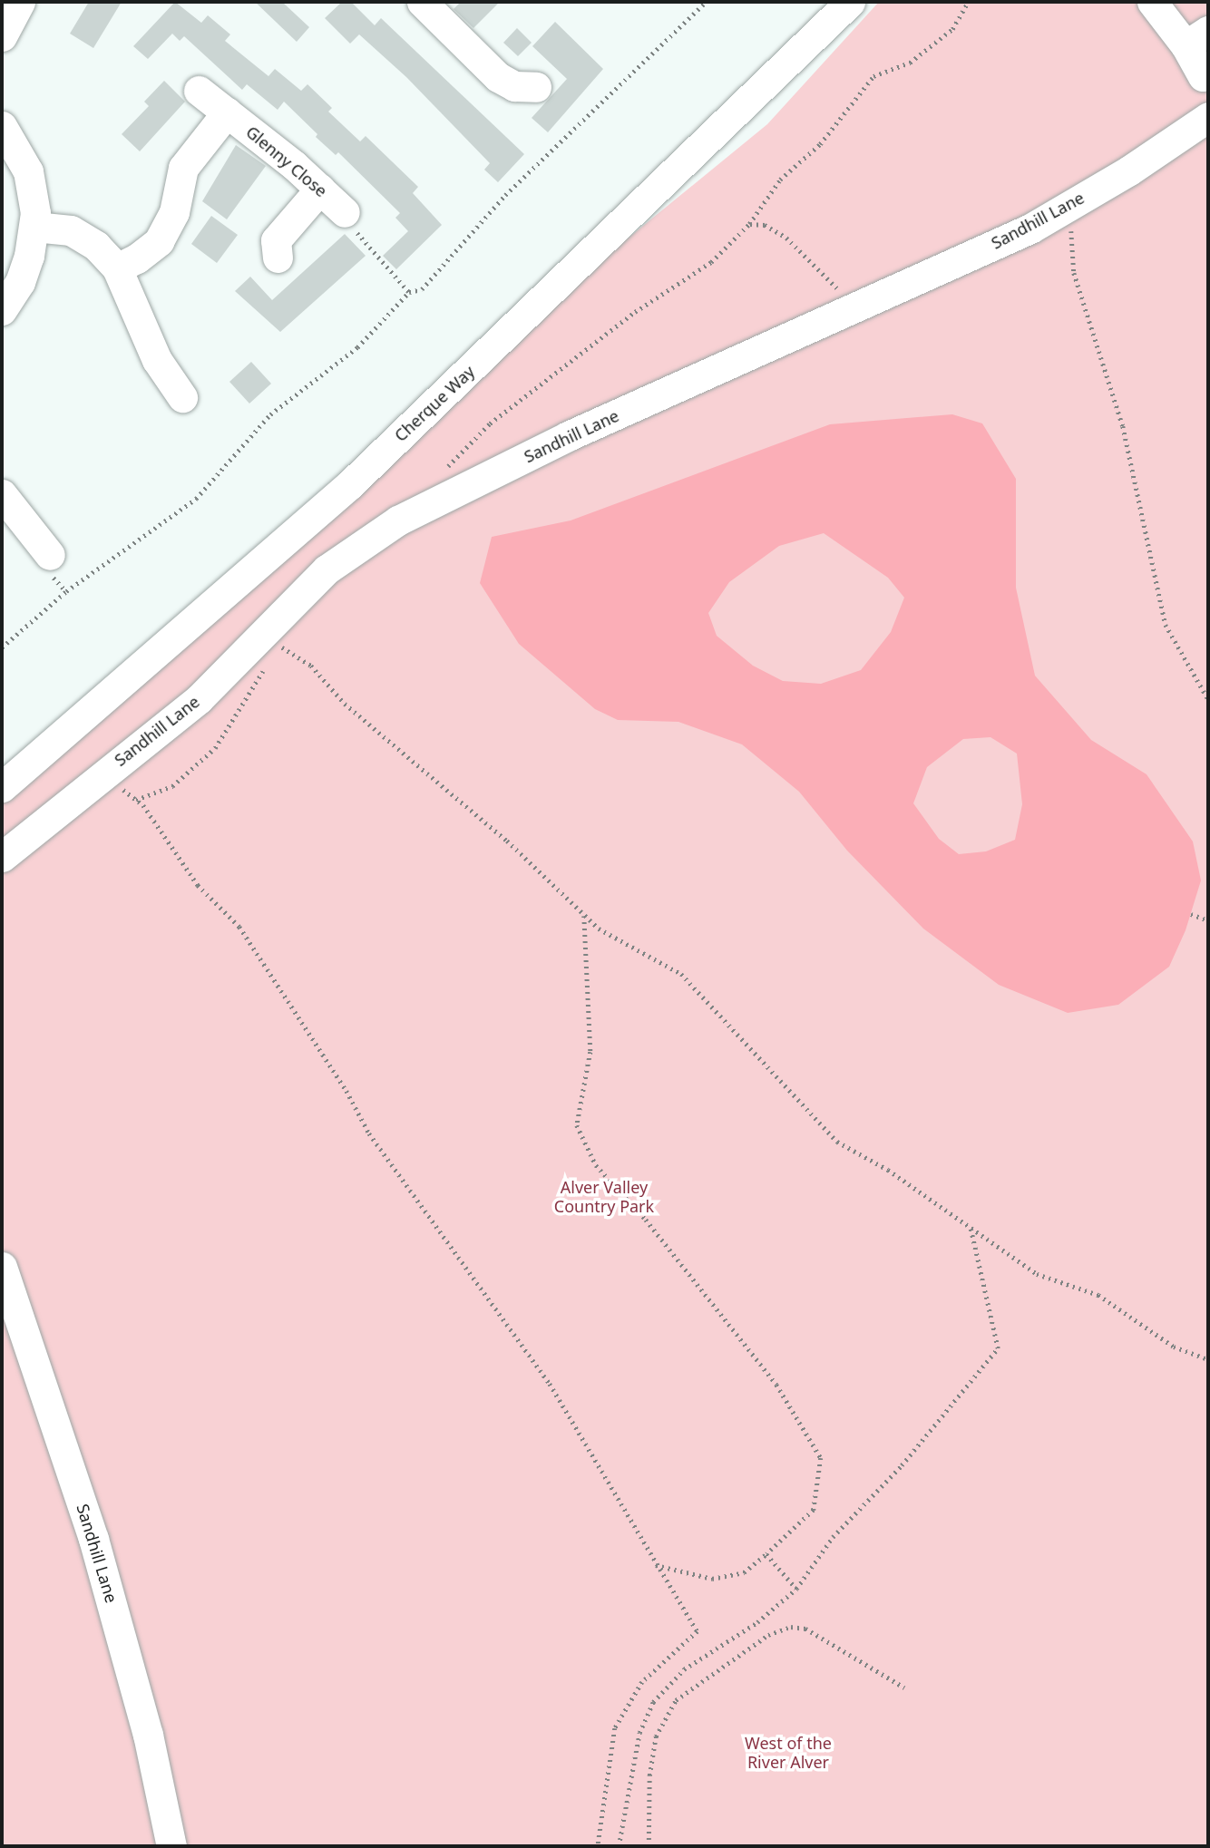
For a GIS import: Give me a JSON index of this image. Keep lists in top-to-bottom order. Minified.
{"streets":{"street":["Glenny Close","Sandhill Lane","Cherque Way"]},"parks":["Alver Valley Country Park","West of the River Alver"]}
